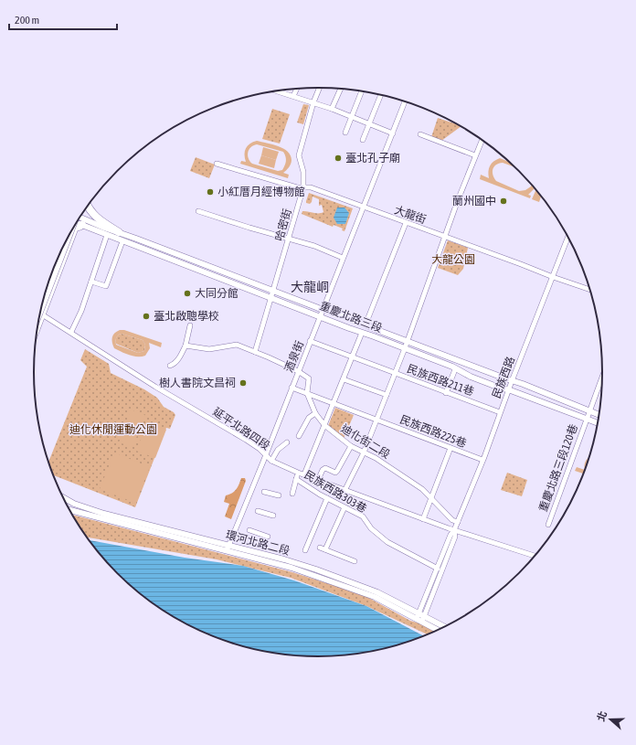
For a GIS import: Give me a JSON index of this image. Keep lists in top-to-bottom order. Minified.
{"streets":{"main road":["重慶北路三段","環河北路二段"],"street":["大龍街","哈密街","酒泉街","民族西路","民族西路211巷","延平北路四段","民族西路225巷","迪化街二段","重慶北路三段120巷","民族西路303巷"]},"crossings":[["大龍街","哈密街"],["大龍街","酒泉街"],["大龍街","民族西路"],["哈密街","重慶北路三段"],["哈密街","迪化街二段"],["重慶北路三段","酒泉街"],["重慶北路三段","民族西路"],["重慶北路三段","重慶北路三段120巷"],["酒泉街","民族西路211巷"],["酒泉街","延平北路四段"],["酒泉街","民族西路225巷"],["酒泉街","迪化街二段"],["酒泉街","環河北路二段"],["民族西路","民族西路211巷"],["民族西路","延平北路四段"],["民族西路","民族西路225巷"],["民族西路","迪化街二段"],["民族西路","民族西路303巷"],["民族西路","環河北路二段"],["民族西路225巷","迪化街二段"]],"districts":["大龍峒"],"parks":["大龍公園","迪化休閒運動公園"],"places":["臺北孔子廟","小紅厝月經博物館","蘭州國中","大同分館","臺北啟聰學校","樹人書院文昌祠"],"scale_bar":"200 m","north":"left"}
